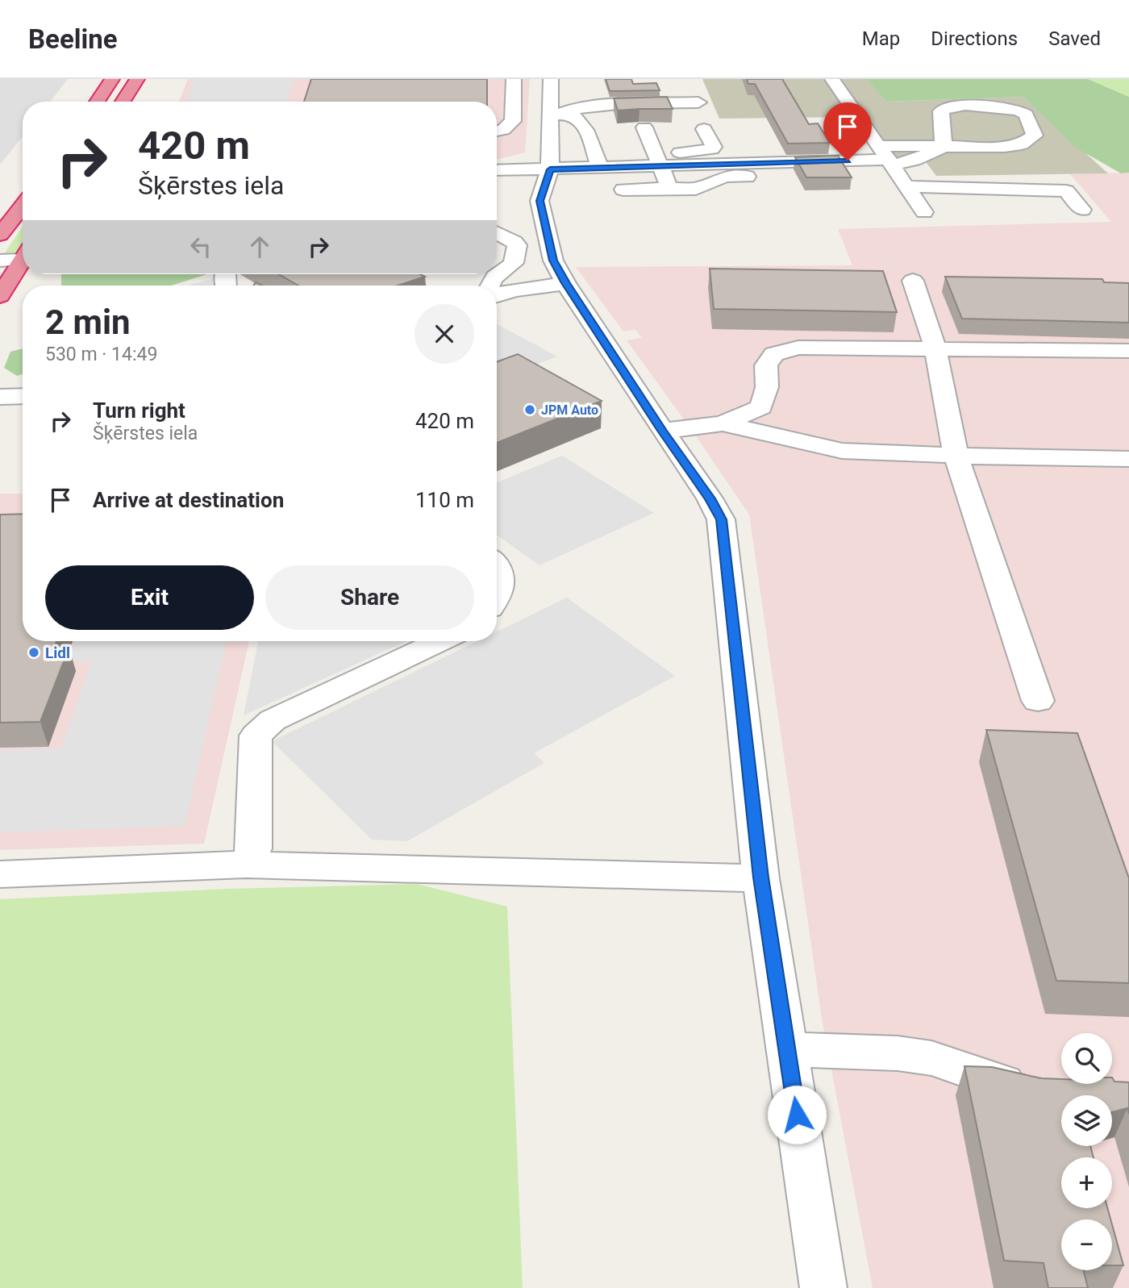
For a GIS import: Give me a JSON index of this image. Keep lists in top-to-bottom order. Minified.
{"places":["JPM Auto","Lidl"],"page":{"header":"Beeline","nav":["Map","Directions","Saved"],"turn":["420 m","Šķērstes iela"],"heading":["2 min","530 m · 14:49"],"list":[{"name":"Turn right","note":"Šķērstes iela","value":"420 m"},{"name":"Arrive at destination","value":"110 m"}],"buttons":["Exit","Share"],"map_buttons":["+","−"]}}
